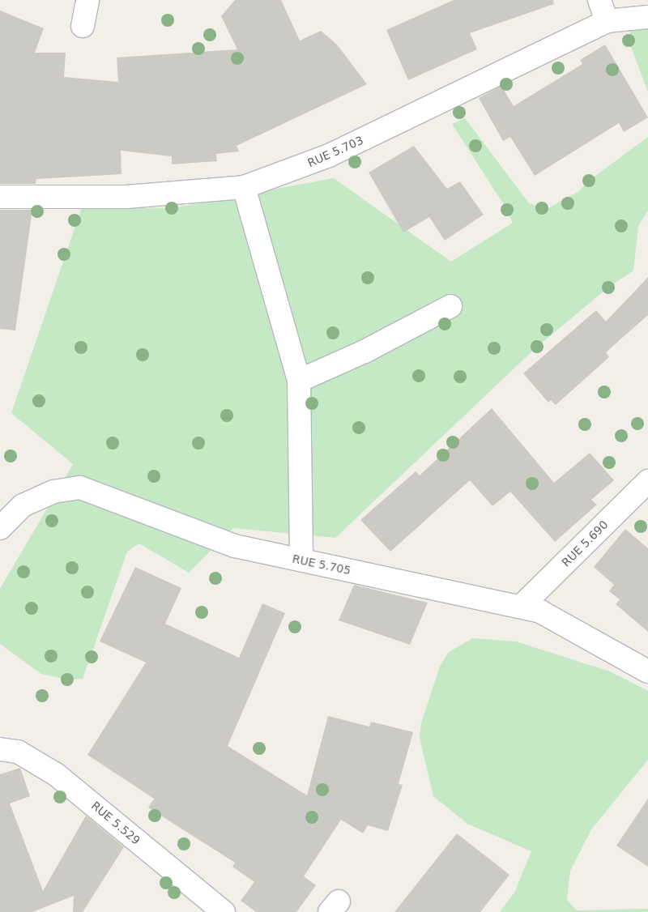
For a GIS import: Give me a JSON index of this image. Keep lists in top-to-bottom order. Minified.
{"streets":{"street":["RUE 5.703","RUE 5.690","RUE 5.705","RUE 5.529"]},"crossings":[["RUE 5.690","RUE 5.705"]]}
